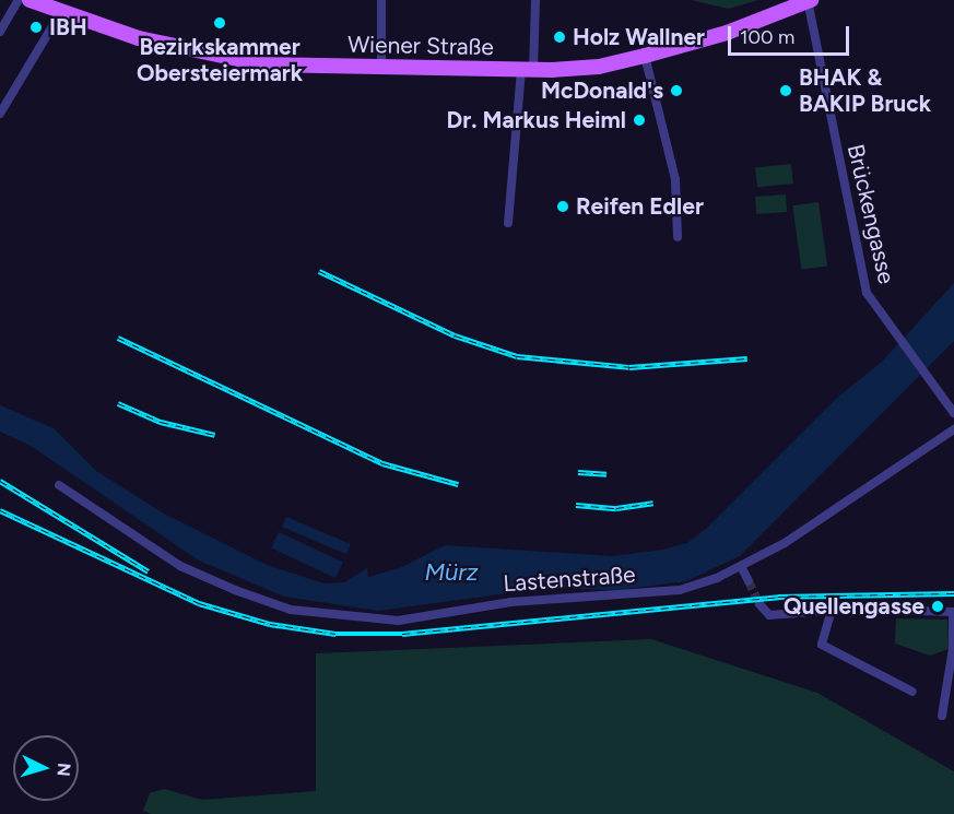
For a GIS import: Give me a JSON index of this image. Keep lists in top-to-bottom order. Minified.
{"streets":{"main road":["Wiener Straße"],"street":["Brückengasse","Lastenstraße"]},"crossings":[["Wiener Straße","Brückengasse"]],"water":["Mürz"],"places":["Bezirkskammer Obersteiermark","IBH","Holz Wallner","McDonald's","BHAK & BAKIP Bruck","Dr. Markus Heiml","Reifen Edler","Quellengasse"],"scale_bar":"100 m","north":"right"}
